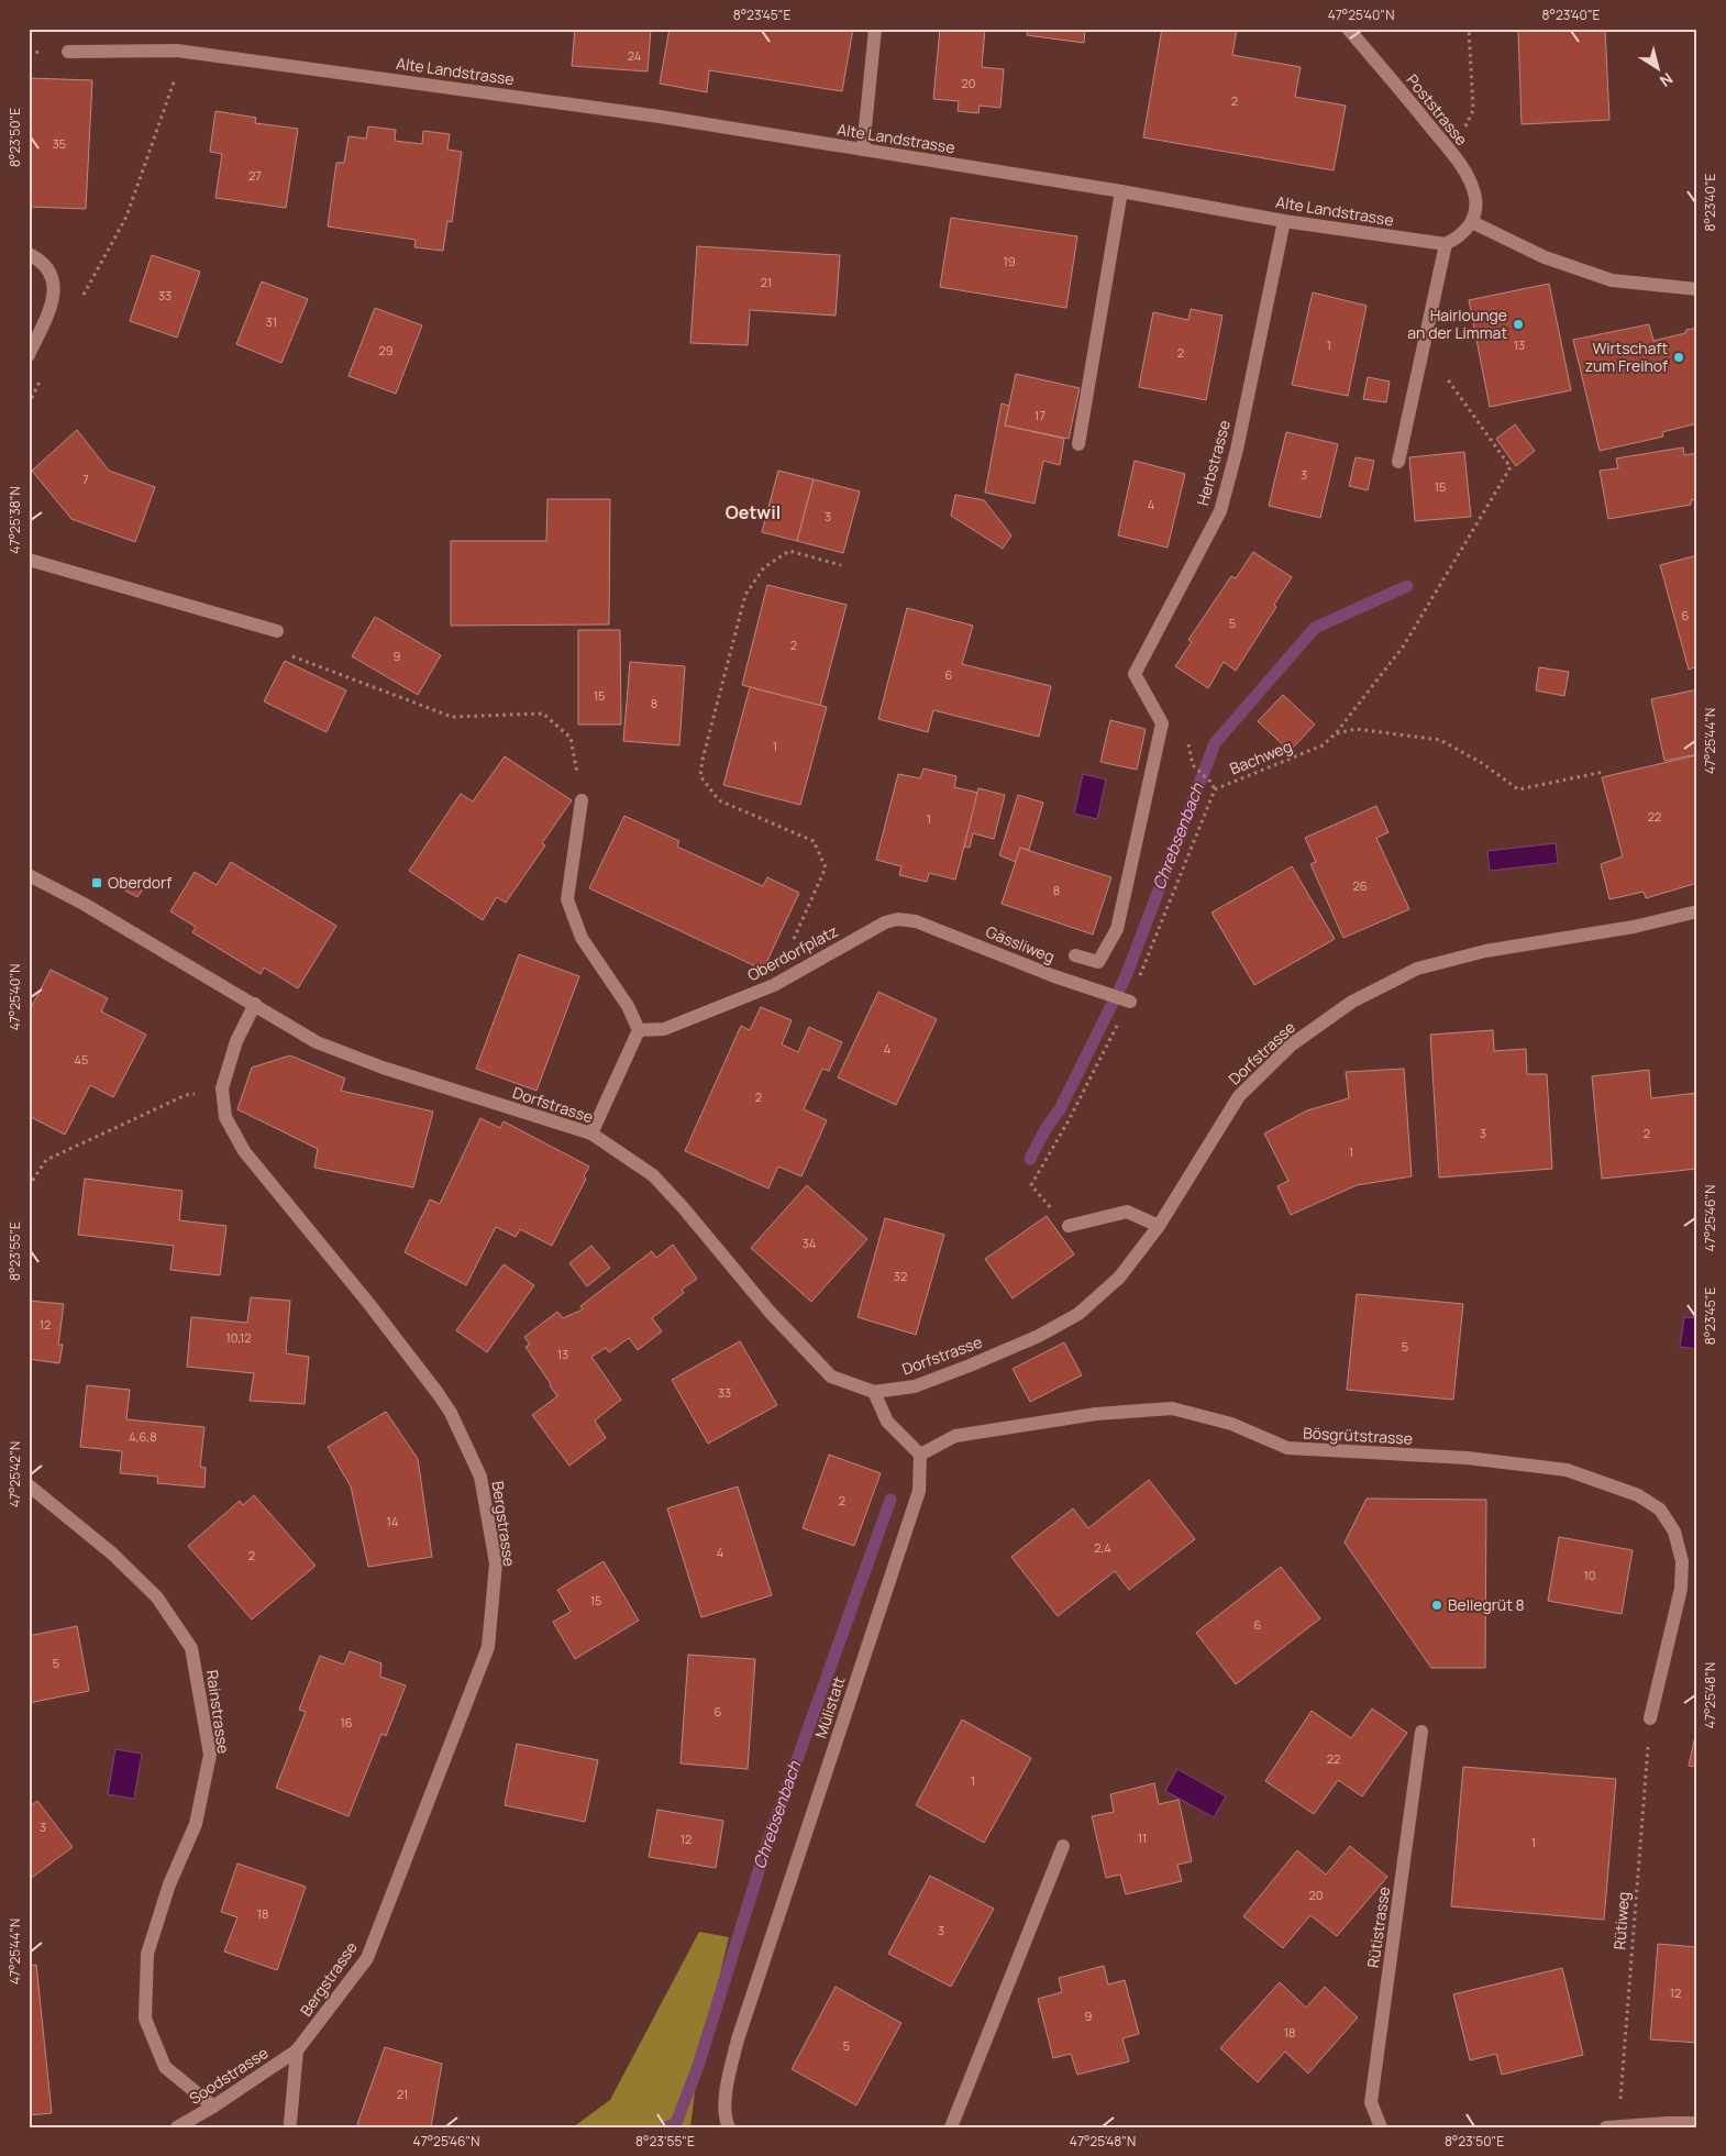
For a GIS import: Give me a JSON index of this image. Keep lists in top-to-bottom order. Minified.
{"streets":{"street":["Alte Landstrasse","Poststrasse","Herbstrasse","Gässliweg","Oberdorfplatz","Dorfstrasse","Bösgrütstrasse","Bergstrasse","Mülistatt","Rainstrasse","Rütistrasse","Soodstrasse"],"path":["Bachweg","Rütiweg"]},"crossings":[["Alte Landstrasse","Herbstrasse"],["Bachweg","Gässliweg"],["Gässliweg","Oberdorfplatz"],["Dorfstrasse","Bergstrasse"],["Bösgrütstrasse","Mülistatt"],["Bösgrütstrasse","Rütiweg"],["Bergstrasse","Soodstrasse"],["Rainstrasse","Soodstrasse"]],"districts":["Oetwil"],"water":["Chrebsenbach"],"places":{"other":["Hairlounge an der Limmat","Wirtschaft zum Freihof","Bellegrüt 8"],"transit":["Oberdorf"]},"house_numbers":["24","20","2","35","27","19","21","33","31","1","13","29","2","17","3","7","15","4","3","6","5","2","9","6","15","8","1","22","1","26","8","4","45","2","3","2","1","34","32","12","10,12","5","13","33","4,6,8","2","14","2,4","4","2","10","15","6","5","6","16","22","1","3","11","12","1","20","18","3","12","9","18","5","21"],"north":"bottom right","coordinates":["8°23'45\"E","47°25'40\"N","8°23'40\"E","8°23'50\"E","47°25'38\"N","47°25'44\"N","47°25'46\"N","8°23'55\"E","47°25'42\"N","47°25'48\"N"]}
